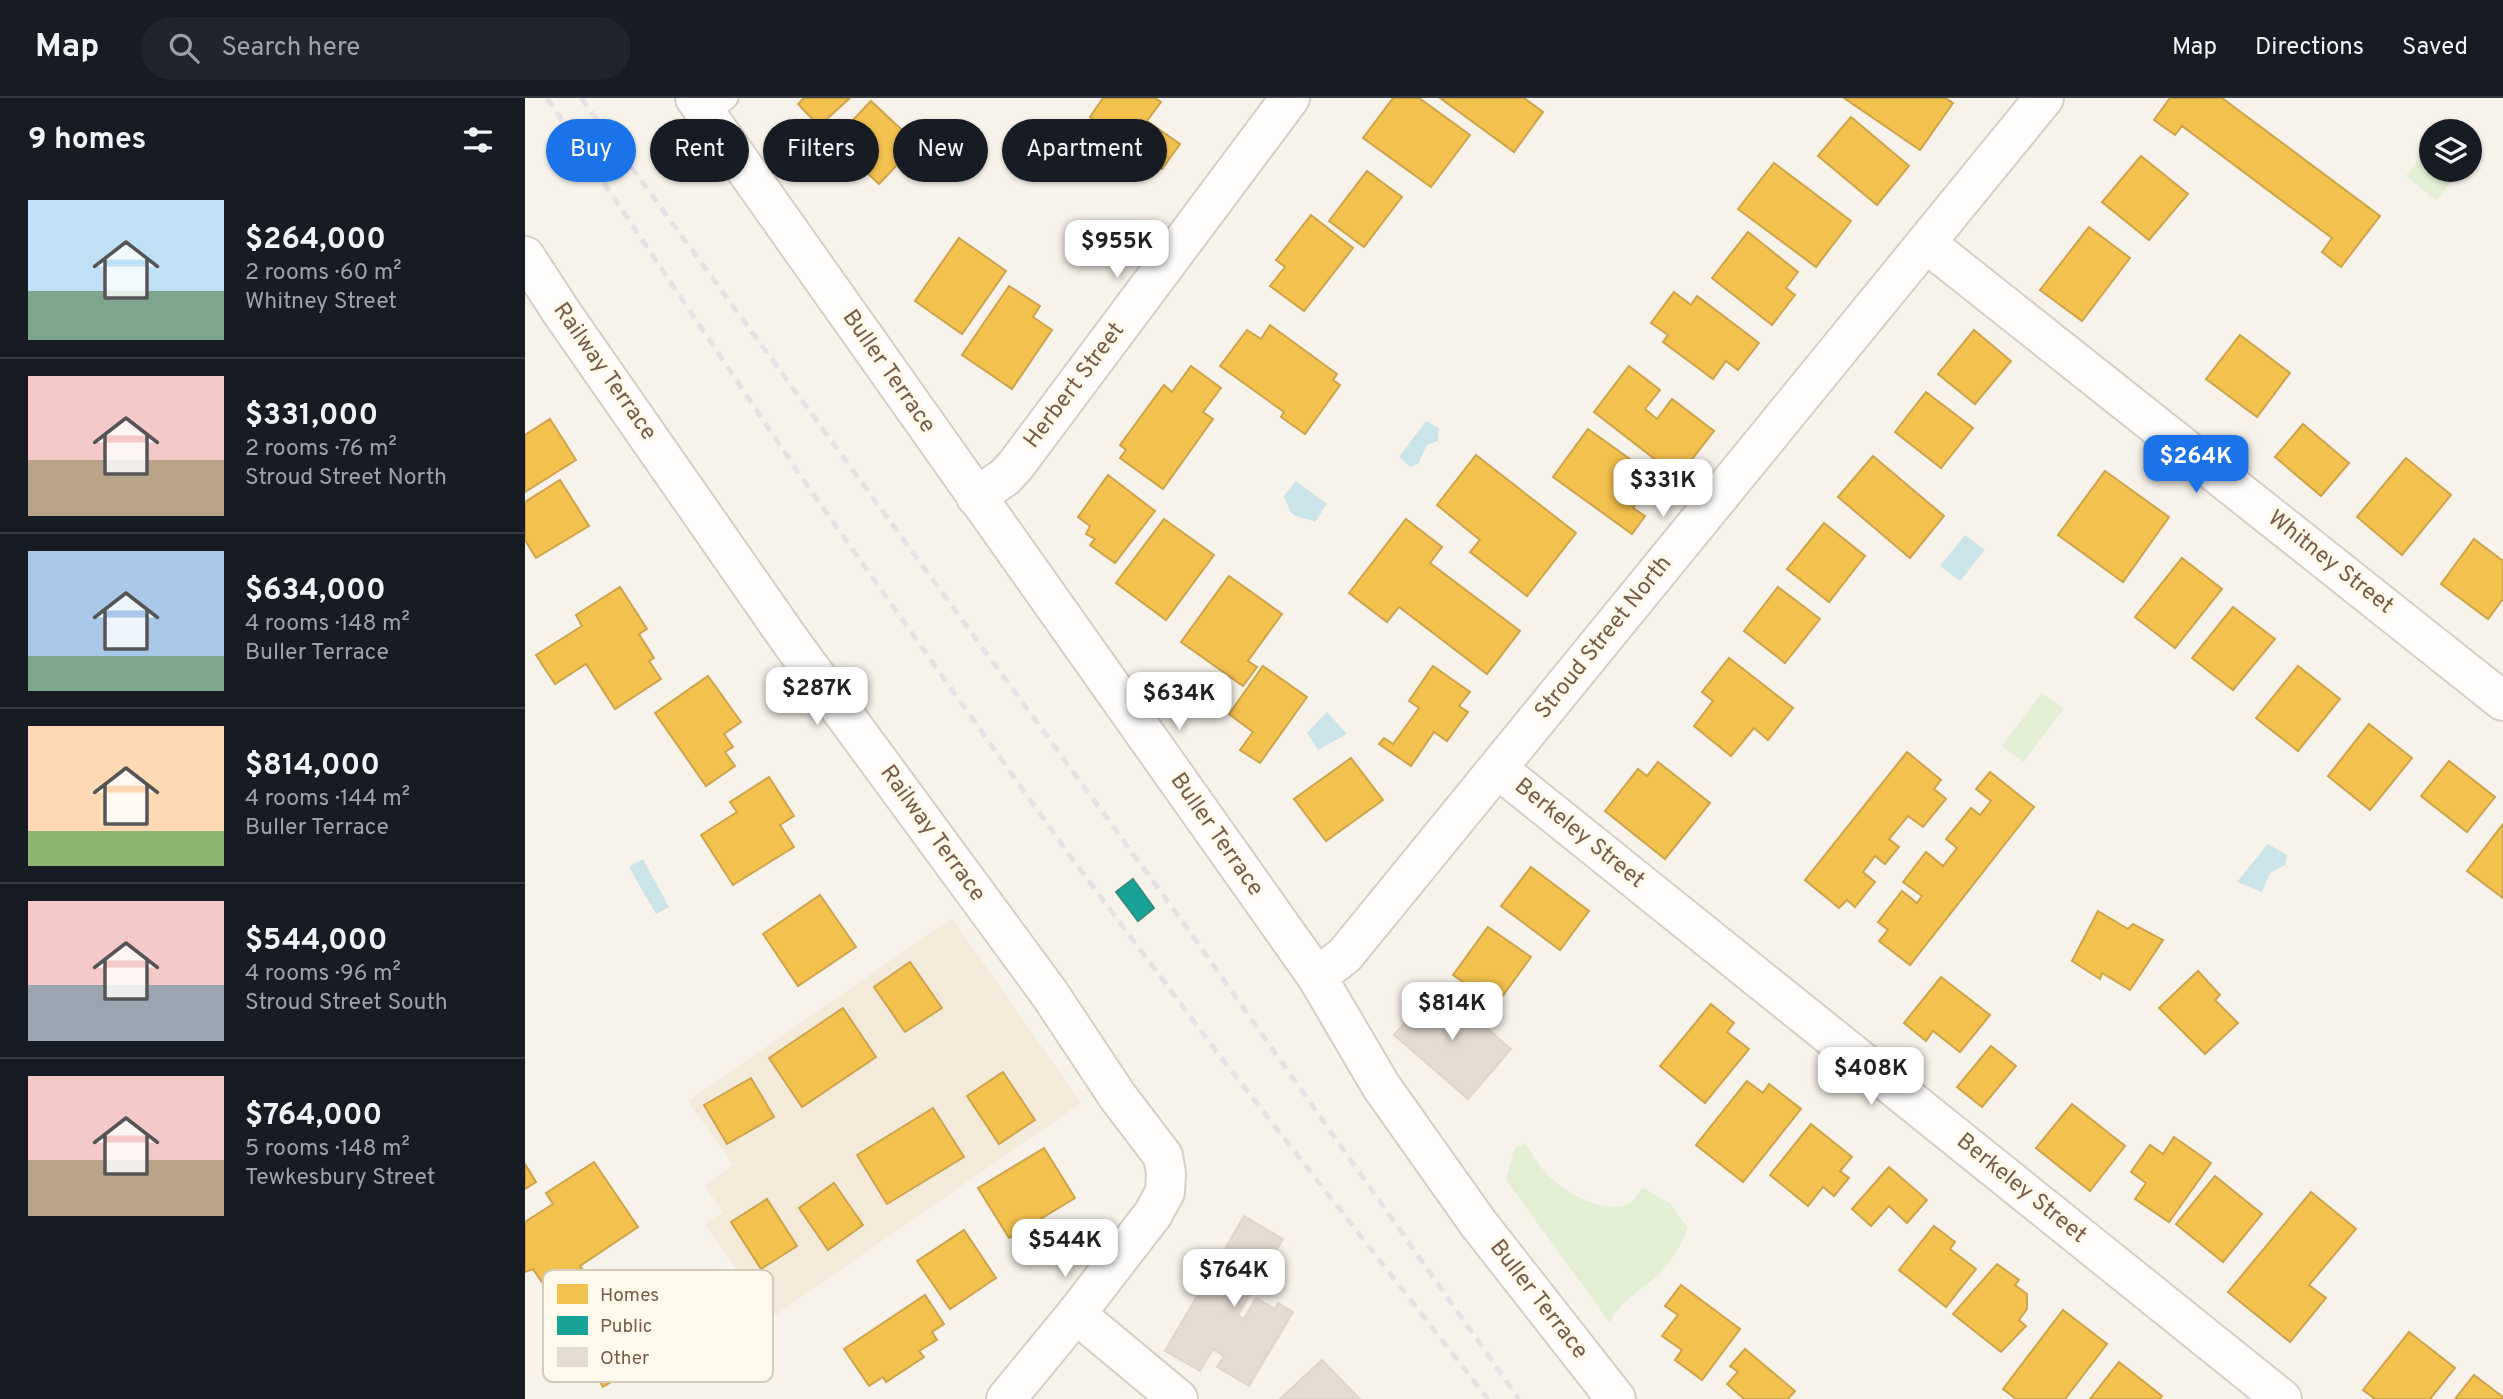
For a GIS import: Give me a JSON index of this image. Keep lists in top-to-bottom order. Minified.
{"streets":{"street":["Railway Terrace","Buller Terrace","Herbert Street","Whitney Street","Stroud Street North","Berkeley Street"]},"crossings":[["Buller Terrace","Herbert Street"],["Buller Terrace","Stroud Street North"],["Whitney Street","Stroud Street North"],["Stroud Street North","Berkeley Street"]],"legend":["Homes","Public","Other"],"page":{"header":"Map","search":"Search here","nav":["Map","Directions","Saved"],"heading":"9 homes","chip":["Buy","Rent","Filters","New","Apartment"],"list":[{"name":"$264,000","note":"2 rooms · 60 m² · Whitney Street"},{"name":"$331,000","note":"2 rooms · 76 m² · Stroud Street North"},{"name":"$634,000","note":"4 rooms · 148 m² · Buller Terrace"},{"name":"$814,000","note":"4 rooms · 144 m² · Buller Terrace"},{"name":"$544,000","note":"4 rooms · 96 m² · Stroud Street South"},{"name":"$764,000","note":"5 rooms · 148 m² · Tewkesbury Street"}],"price":["$955K","$264K","$331K","$287K","$634K","$814K","$408K","$544K","$764K"]}}
